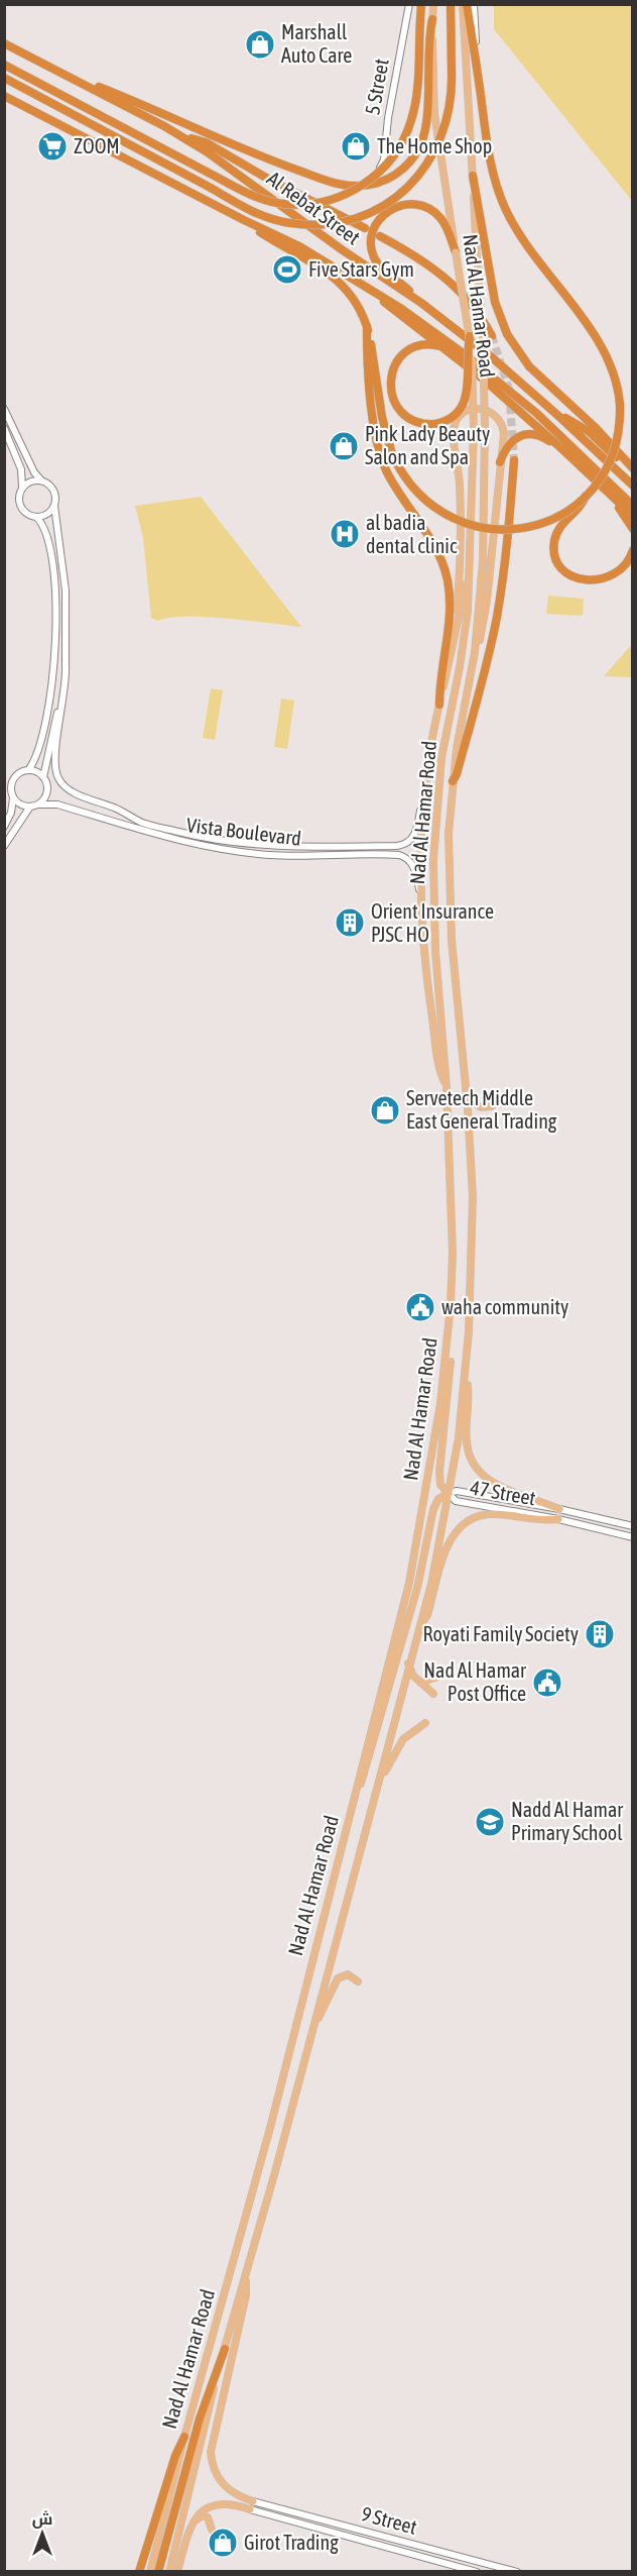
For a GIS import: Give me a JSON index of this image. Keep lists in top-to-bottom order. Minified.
{"streets":{"highway":["Al Rebat Street"],"main road":["Nad Al Hamar Road"],"street":["5 Street","Vista Boulevard","47 Street","9 Street"]},"crossings":[["Nad Al Hamar Road","47 Street"]],"places":{"shop":["Marshall Auto Care","The Home Shop","Pink Lady Beauty Salon and Spa","Servetech Middle East General Trading","Girot Trading"],"supermarket":["ZOOM"],"sports":["Five Stars Gym"],"hospital":["al badia dental clinic"],"building":["Orient Insurance PJSC HO","Royati Family Society"],"public building":["waha community","Nad Al Hamar Post Office"],"school or university":["Nadd Al Hamar Primary School"]},"north":"top"}
